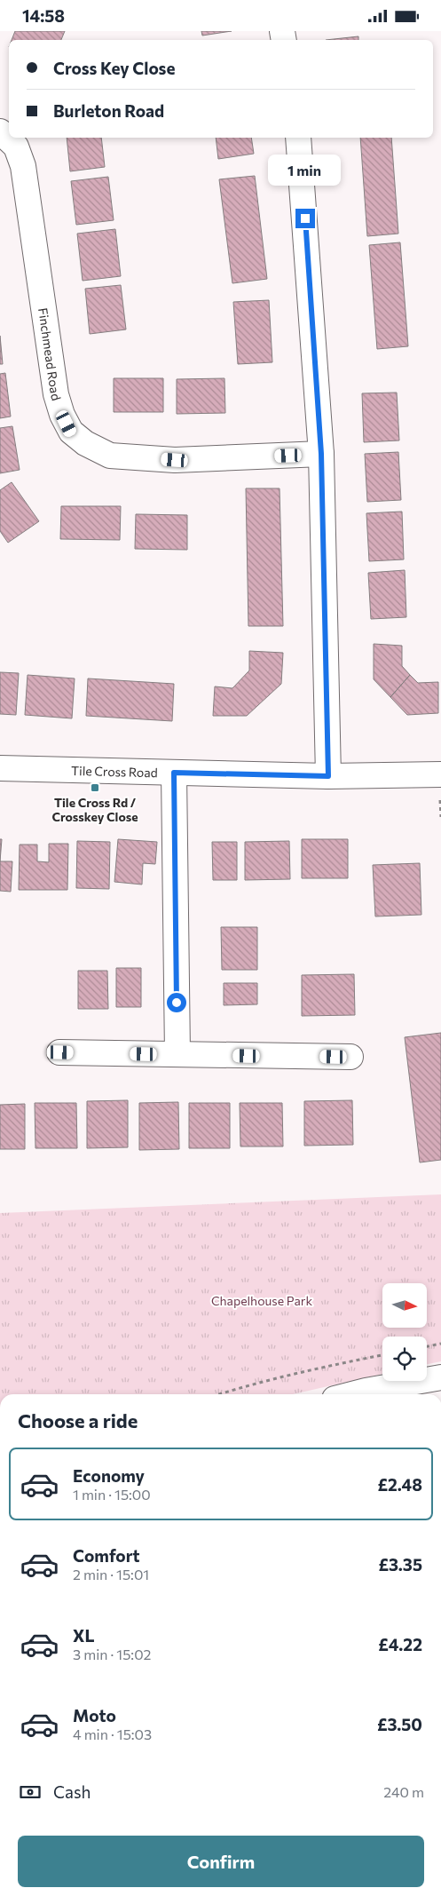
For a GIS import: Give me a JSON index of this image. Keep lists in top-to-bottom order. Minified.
{"streets":{"street":["Finchmead Road","Tile Cross Road"]},"parks":["Chapelhouse Park"],"places":{"transit":["Tile Cross Rd / Crosskey Close"]},"north":"right","page":{"status":"14:58","banner":["Cross Key Close","Burleton Road"],"bubble":"1 min","heading":"Choose a ride","list":[{"name":"Economy","note":"1 min · 15:00","value":"£2.48"},{"name":"Comfort","note":"2 min · 15:01","value":"£3.35"},{"name":"XL","note":"3 min · 15:02","value":"£4.22"},{"name":"Moto","note":"4 min · 15:03","value":"£3.50"}],"pay":["Cash","240 m"],"buttons":"Confirm"}}
